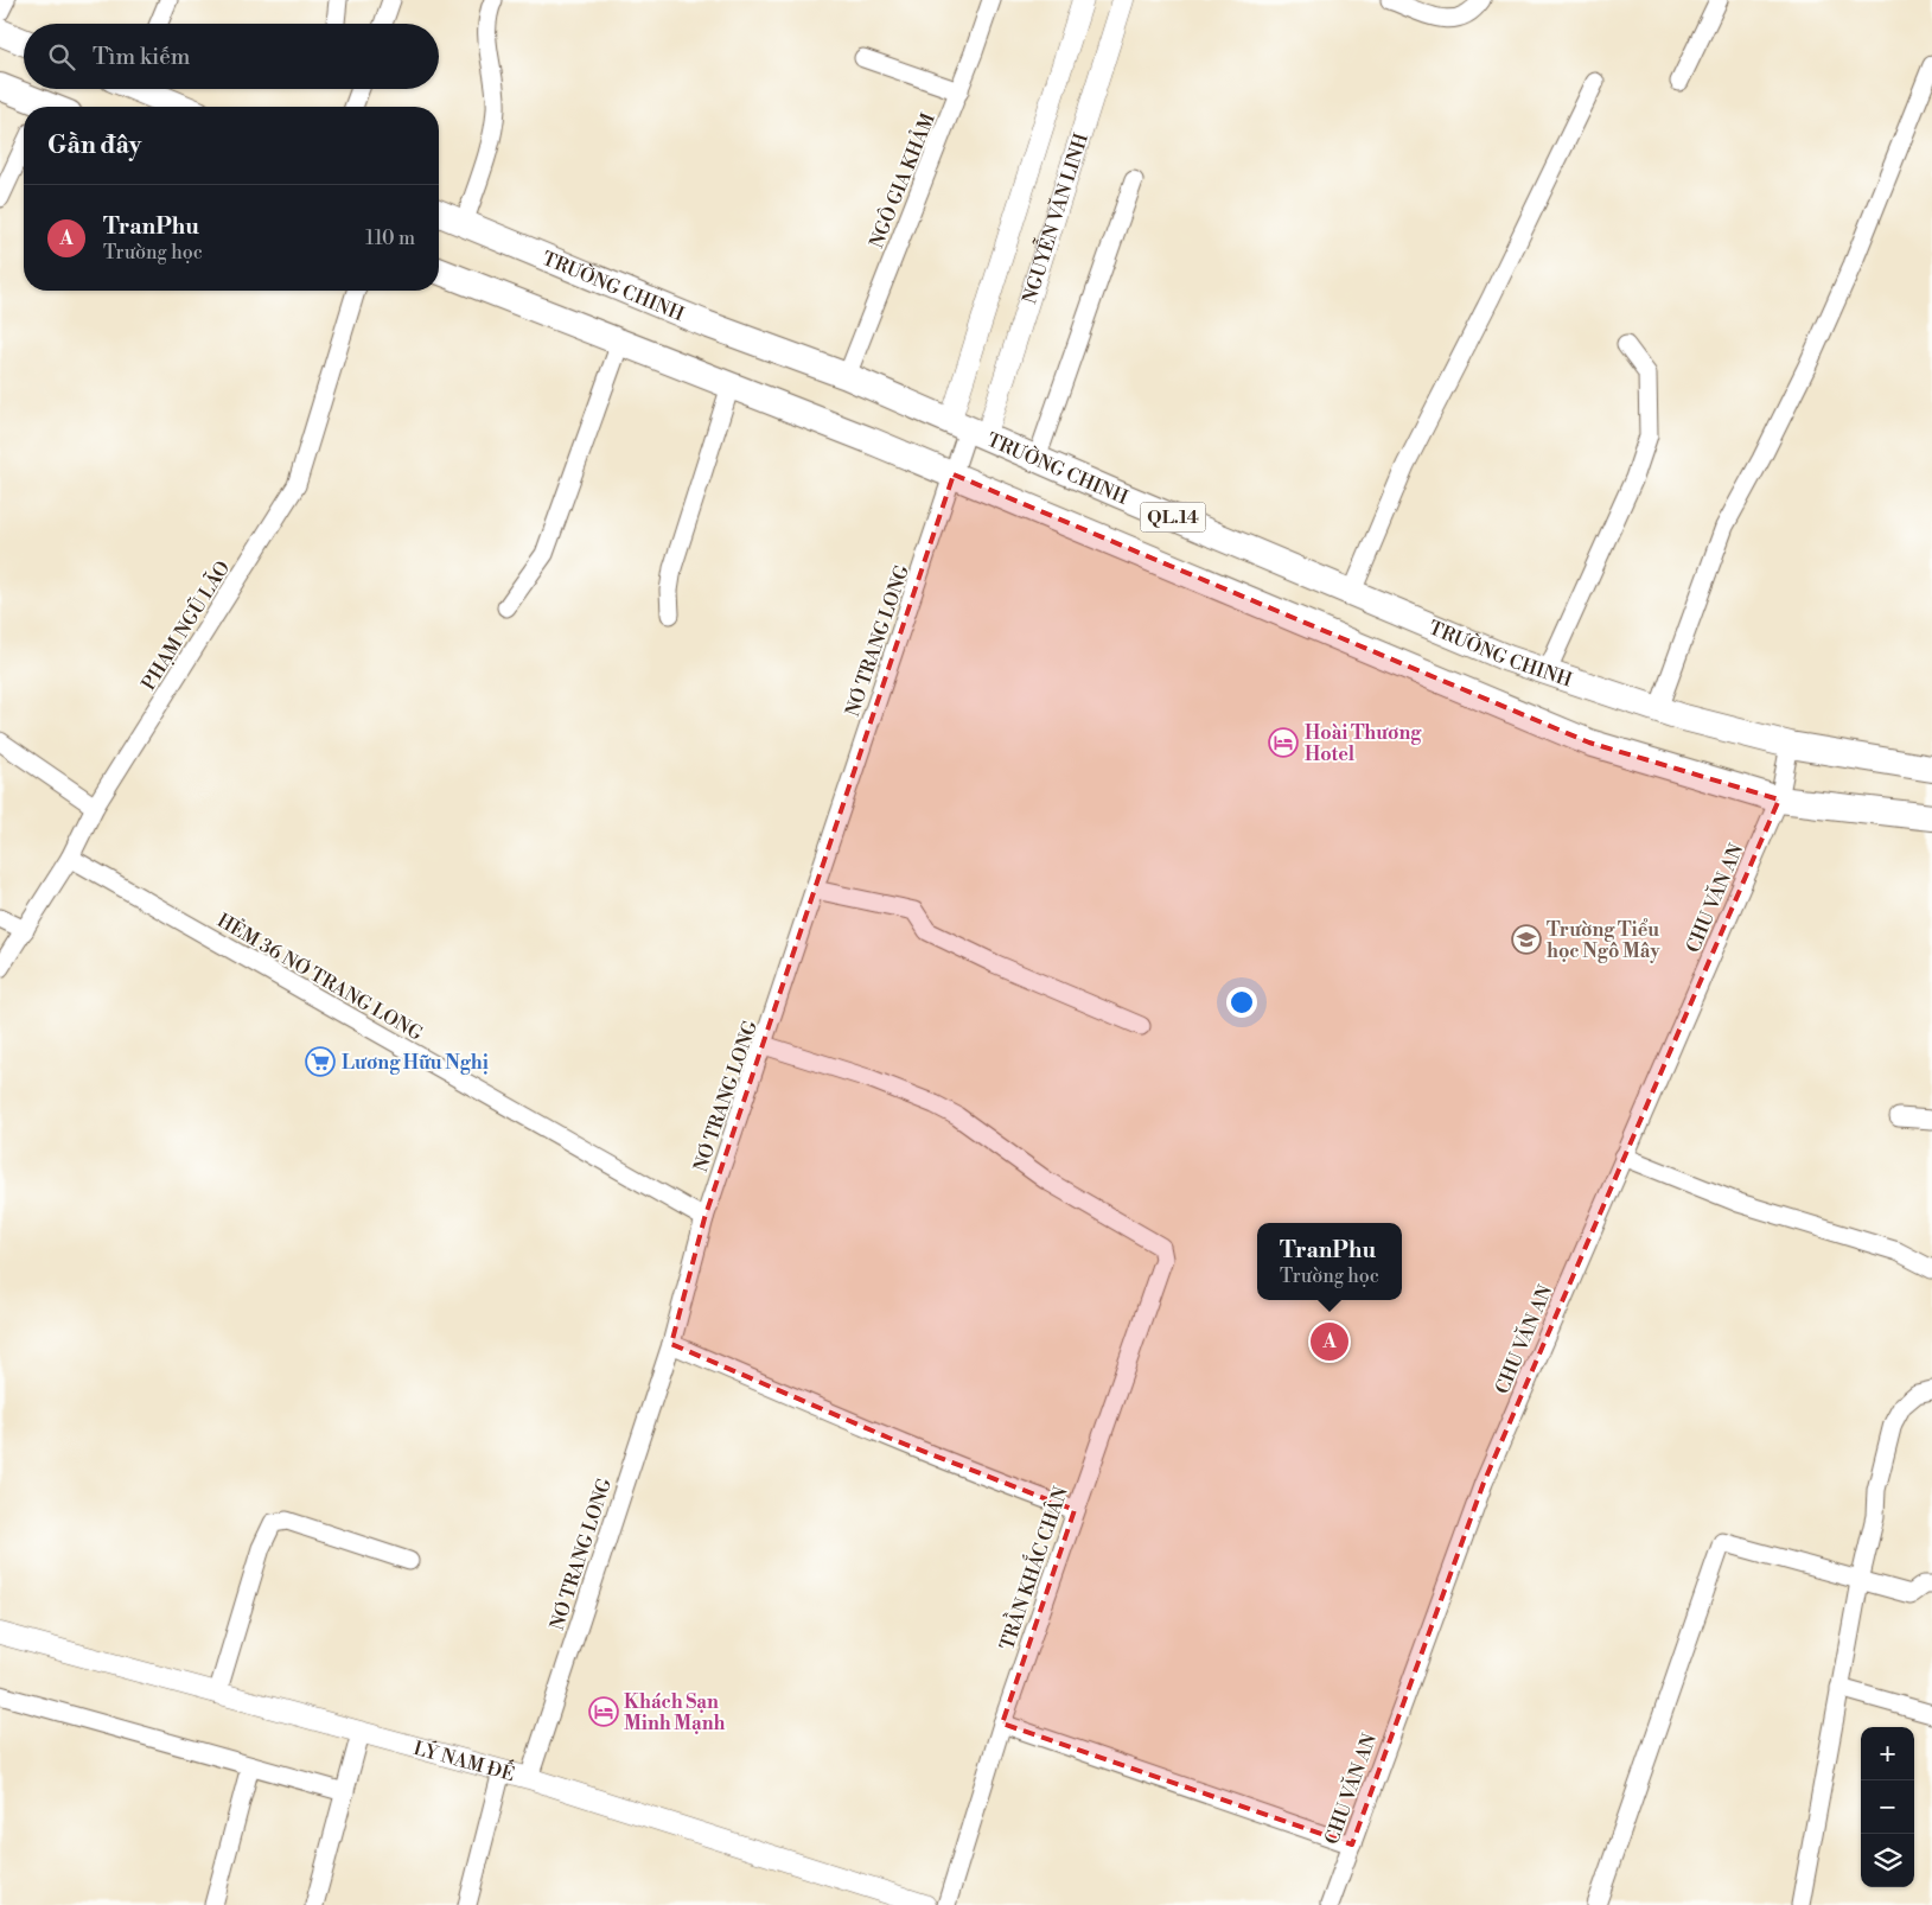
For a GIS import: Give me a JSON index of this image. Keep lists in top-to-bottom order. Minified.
{"streets":{"main road":["TRƯỜNG CHINH","QL.14"],"street":["NGÔ GIA KHẢM","NGUYỄN VĂN LINH","PHẠM NGŨ LÃO","NƠ TRANG LONG","CHU VĂN AN","HẺM 36 NƠ TRANG LONG","TRẦN KHẮC CHÂN","LÝ NAM ĐẾ"]},"crossings":[["NGÔ GIA KHẢM","TRƯỜNG CHINH"],["NGUYỄN VĂN LINH","TRƯỜNG CHINH"],["NGUYỄN VĂN LINH","NƠ TRANG LONG"],["TRƯỜNG CHINH","NƠ TRANG LONG"],["TRƯỜNG CHINH","CHU VĂN AN"],["QL.14","NƠ TRANG LONG"],["QL.14","CHU VĂN AN"],["PHẠM NGŨ LÃO","HẺM 36 NƠ TRANG LONG"],["NƠ TRANG LONG","HẺM 36 NƠ TRANG LONG"],["NƠ TRANG LONG","TRẦN KHẮC CHÂN"],["NƠ TRANG LONG","LÝ NAM ĐẾ"]],"places":{"hotel":["Hoài Thương Hotel","Khách Sạn Minh Mạnh"],"school or university":["Trường Tiểu học Ngô Mây"],"supermarket":["Lương Hữu Nghị"]},"page":{"search":"Tìm kiếm","heading":"Gần đây","list":[{"mark":"A","name":"TranPhu","note":"Trường học","value":"110 m"}],"popup":["TranPhu","Trường học"],"pins":"A","map_buttons":["+","−"]}}
